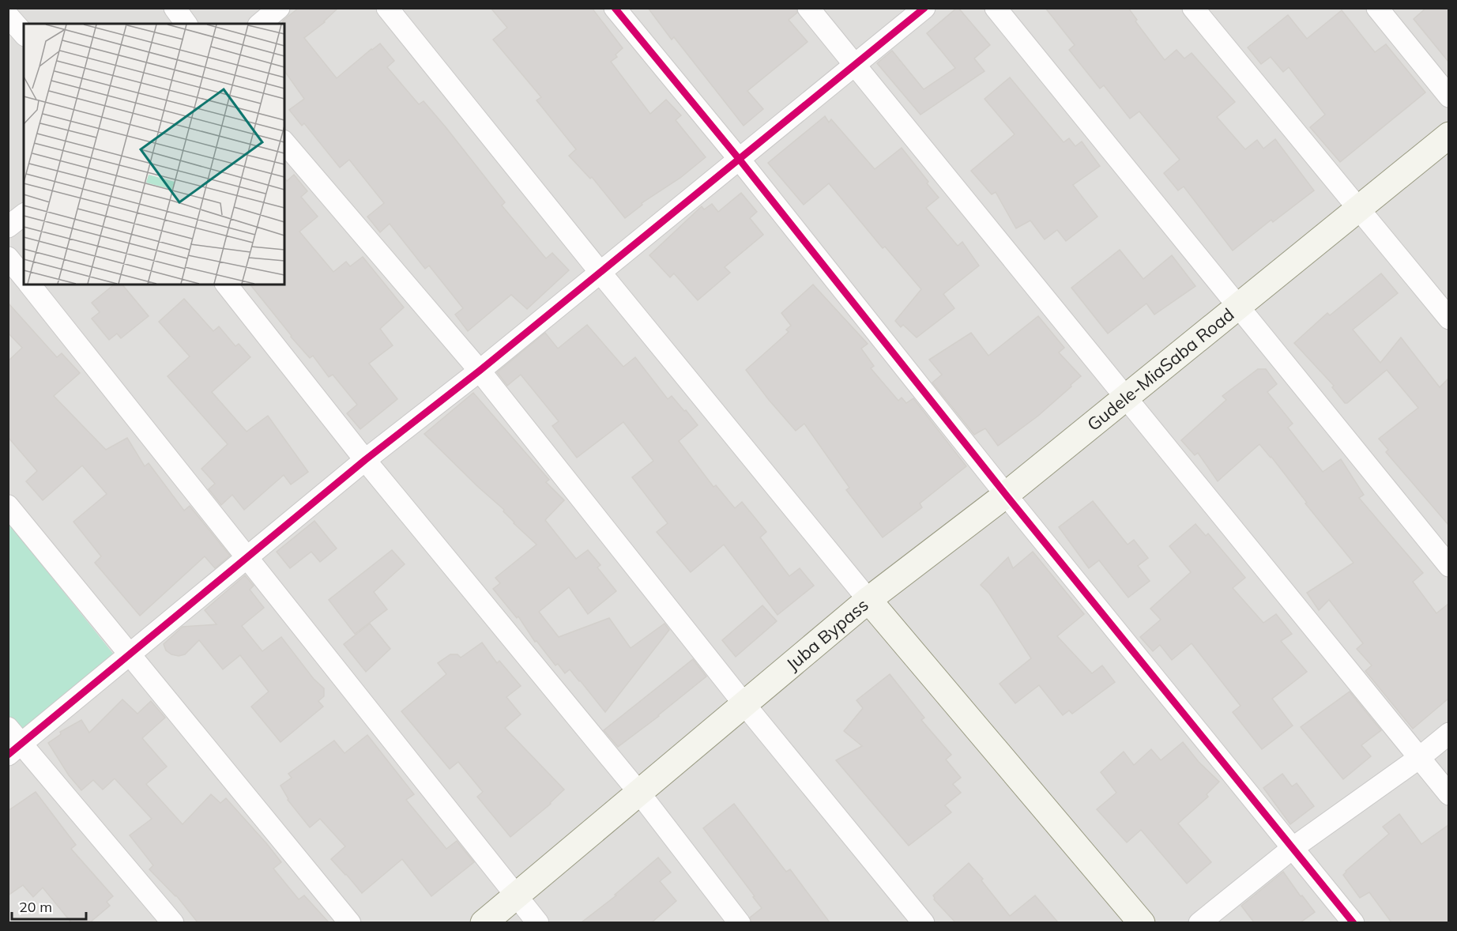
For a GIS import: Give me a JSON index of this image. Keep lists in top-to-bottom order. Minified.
{"streets":{"main road":["Gudele-MiaSaba Road","Juba Bypass"]},"crossings":[["Gudele-MiaSaba Road","Juba Bypass"]],"scale_bar":"20 m"}
